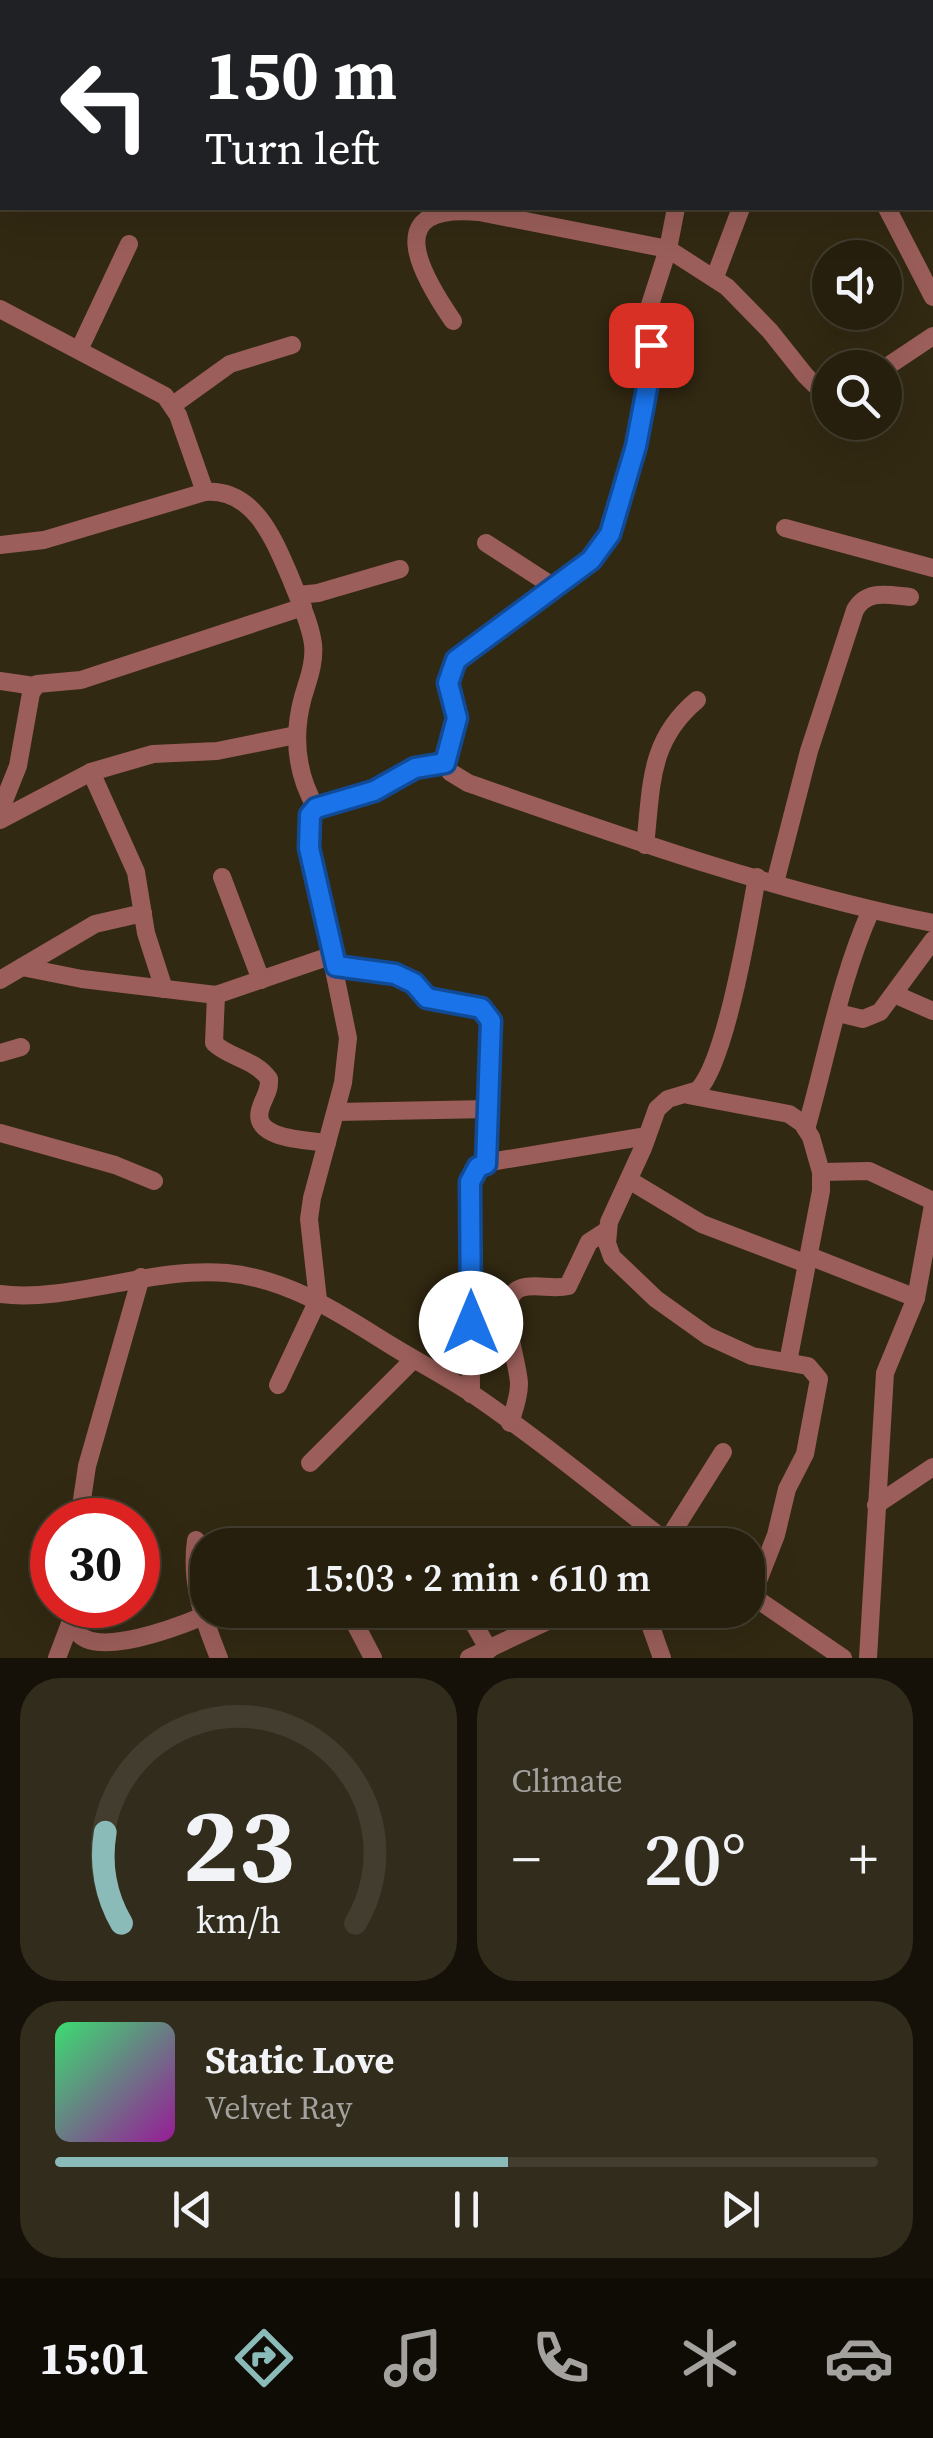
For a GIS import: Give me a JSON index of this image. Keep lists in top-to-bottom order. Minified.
{"page":{"turn":["150 m","Turn left"],"limit":"30","trip":"15:03 · 2 min · 610 m","tile":"Climate","heat":["−","20°","+"],"song":["Static Love","Velvet Ray"],"tabs":"15:01","gauge":["23","km/h"]}}
